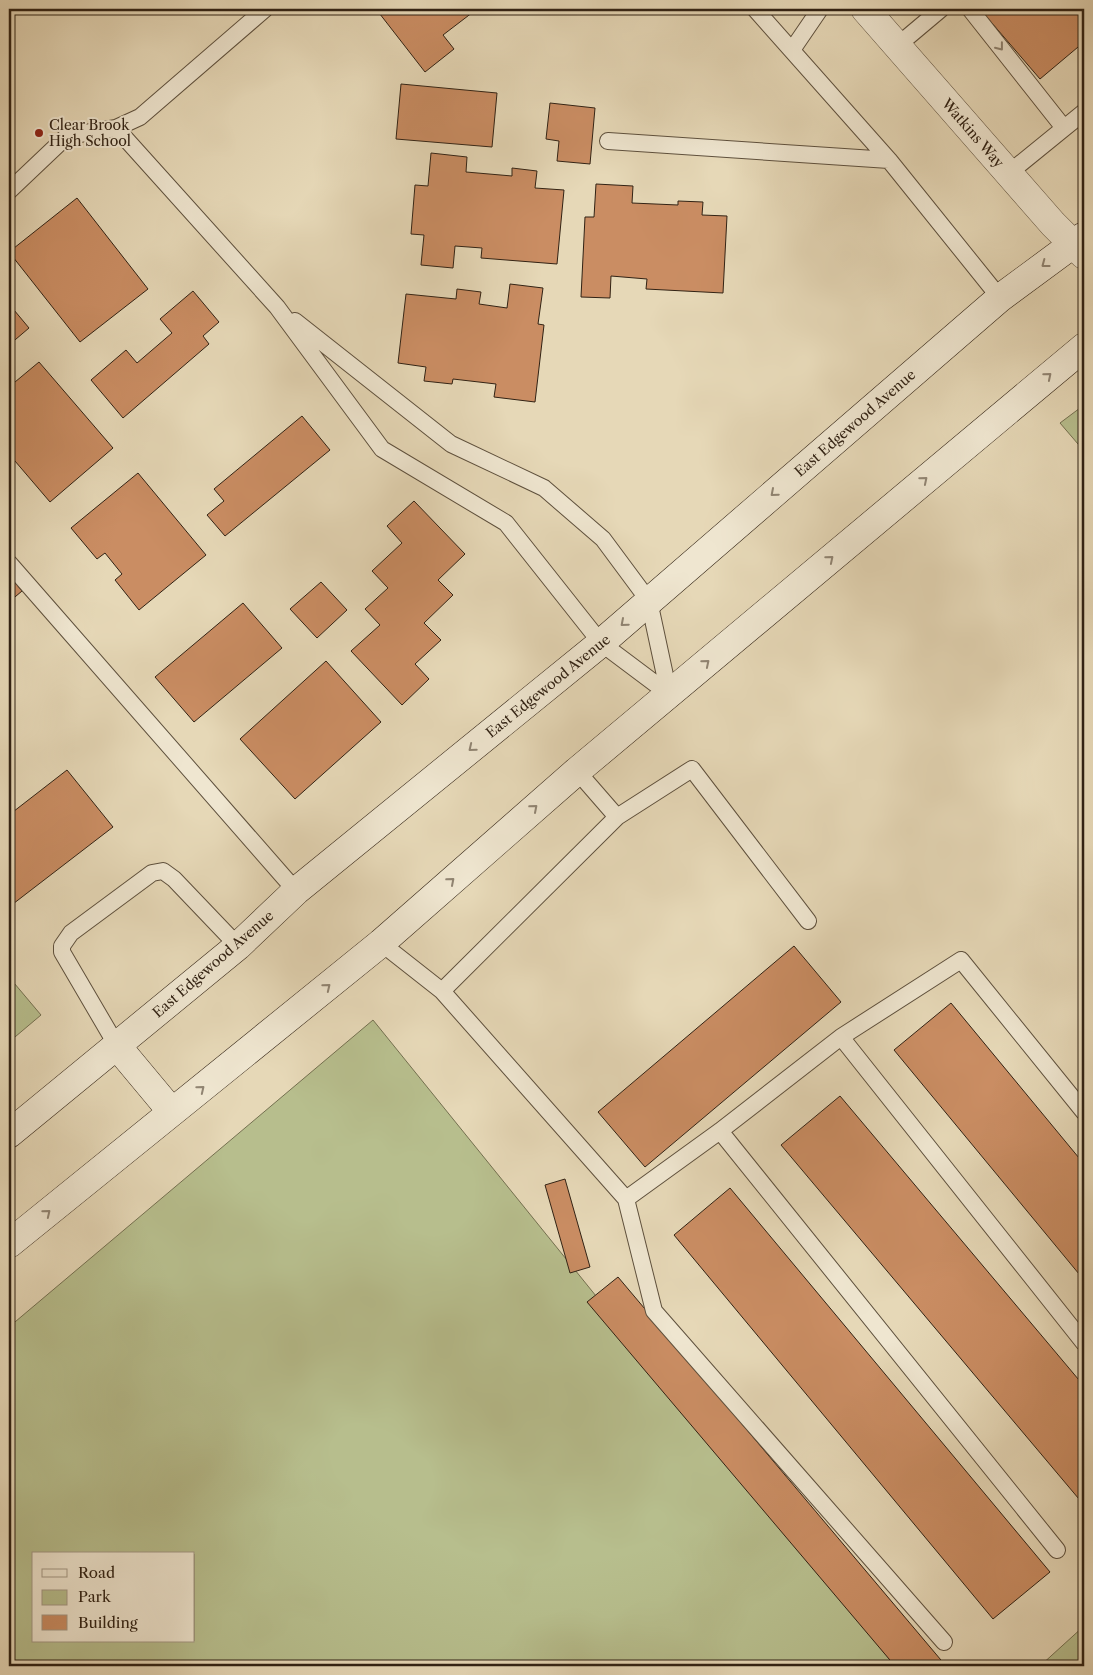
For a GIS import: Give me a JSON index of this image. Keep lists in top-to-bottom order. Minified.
{"streets":{"main road":["Watkins Way","East Edgewood Avenue"]},"crossings":[["Watkins Way","East Edgewood Avenue"]],"places":["Clear Brook High School"],"legend":["Road","Park","Building"]}
